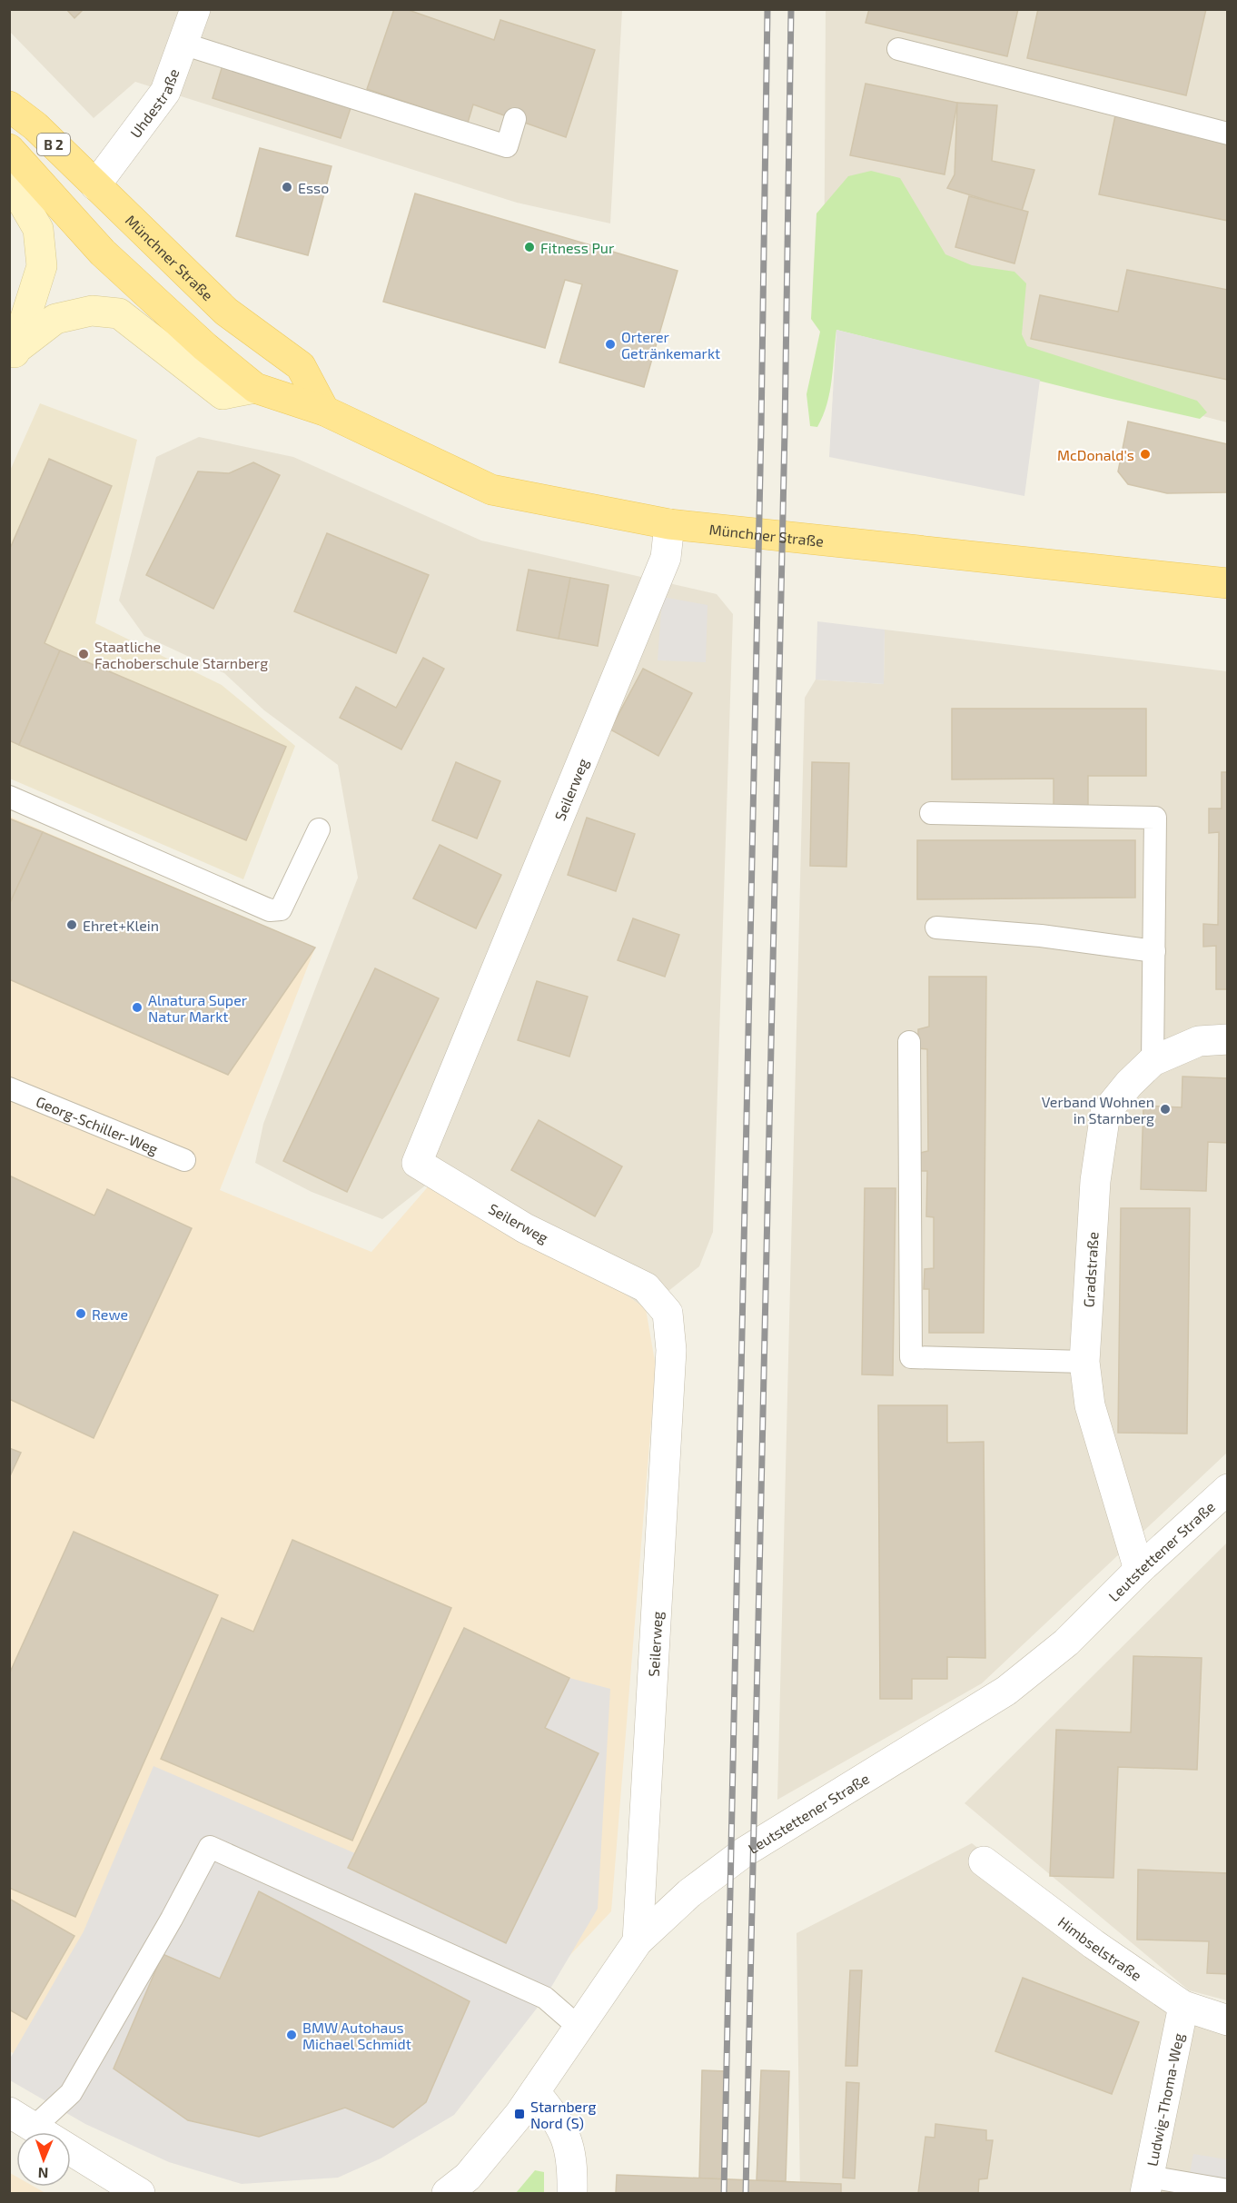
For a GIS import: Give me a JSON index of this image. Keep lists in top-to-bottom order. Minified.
{"streets":{"main road":["B 2","Münchner Straße"],"street":["Uhdestraße","Seilerweg","Gradstraße","Leutstettener Straße","Himbselstraße","Ludwig-Thoma-Weg"],"lane":["Georg-Schiller-Weg"]},"crossings":[["Uhdestraße","Münchner Straße"],["Münchner Straße","Seilerweg"],["Seilerweg","Leutstettener Straße"],["Gradstraße","Leutstettener Straße"],["Himbselstraße","Ludwig-Thoma-Weg"]],"places":{"other":["Esso","Fitness Pur","Orterer Getränkemarkt","McDonald's","Staatliche Fachoberschule Starnberg","Ehret+Klein","Alnatura Super Natur Markt","Verband Wohnen in Starnberg","Rewe","BMW Autohaus Michael Schmidt"],"transit":["Starnberg Nord (S)"]},"north":"bottom"}
